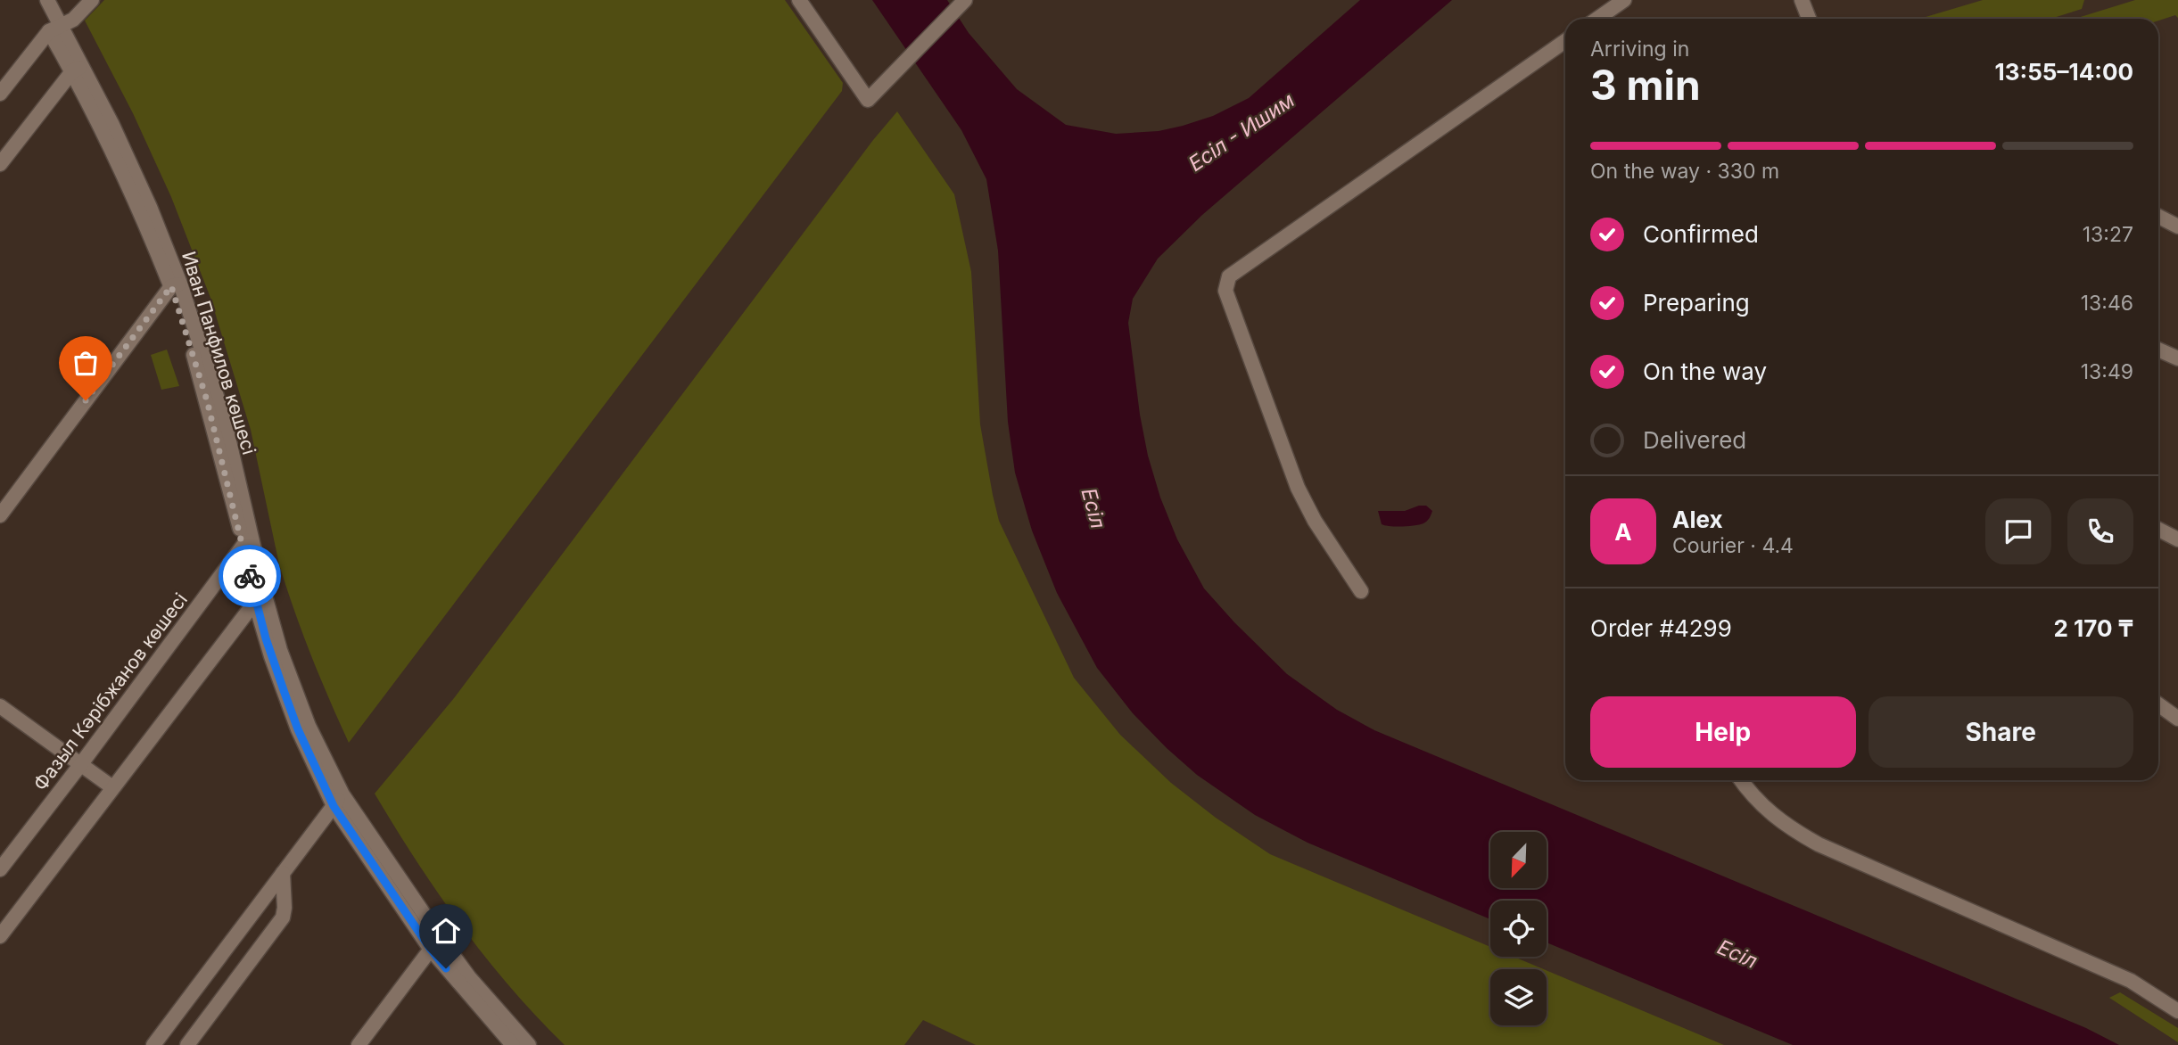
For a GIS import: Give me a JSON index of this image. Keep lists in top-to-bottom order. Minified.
{"streets":{"street":["Иван Панфилов көшесі","Фазыл Кәрібжанов көшесі"]},"crossings":[["Иван Панфилов көшесі","Фазыл Кәрібжанов көшесі"]],"water":["Есіл - Ишим","Есіл"],"north":"bottom left","page":{"heading":["3 min","Arriving in","13:55–14:00"],"panel":["Alex","Courier · 4.4","Order #4299","2 170 ₸"],"bar":"On the way · 330 m","list":[["Confirmed","13:27"],["Preparing","13:46"],["On the way","13:49"],"Delivered"],"round":"A","buttons":["Help","Share"]}}
